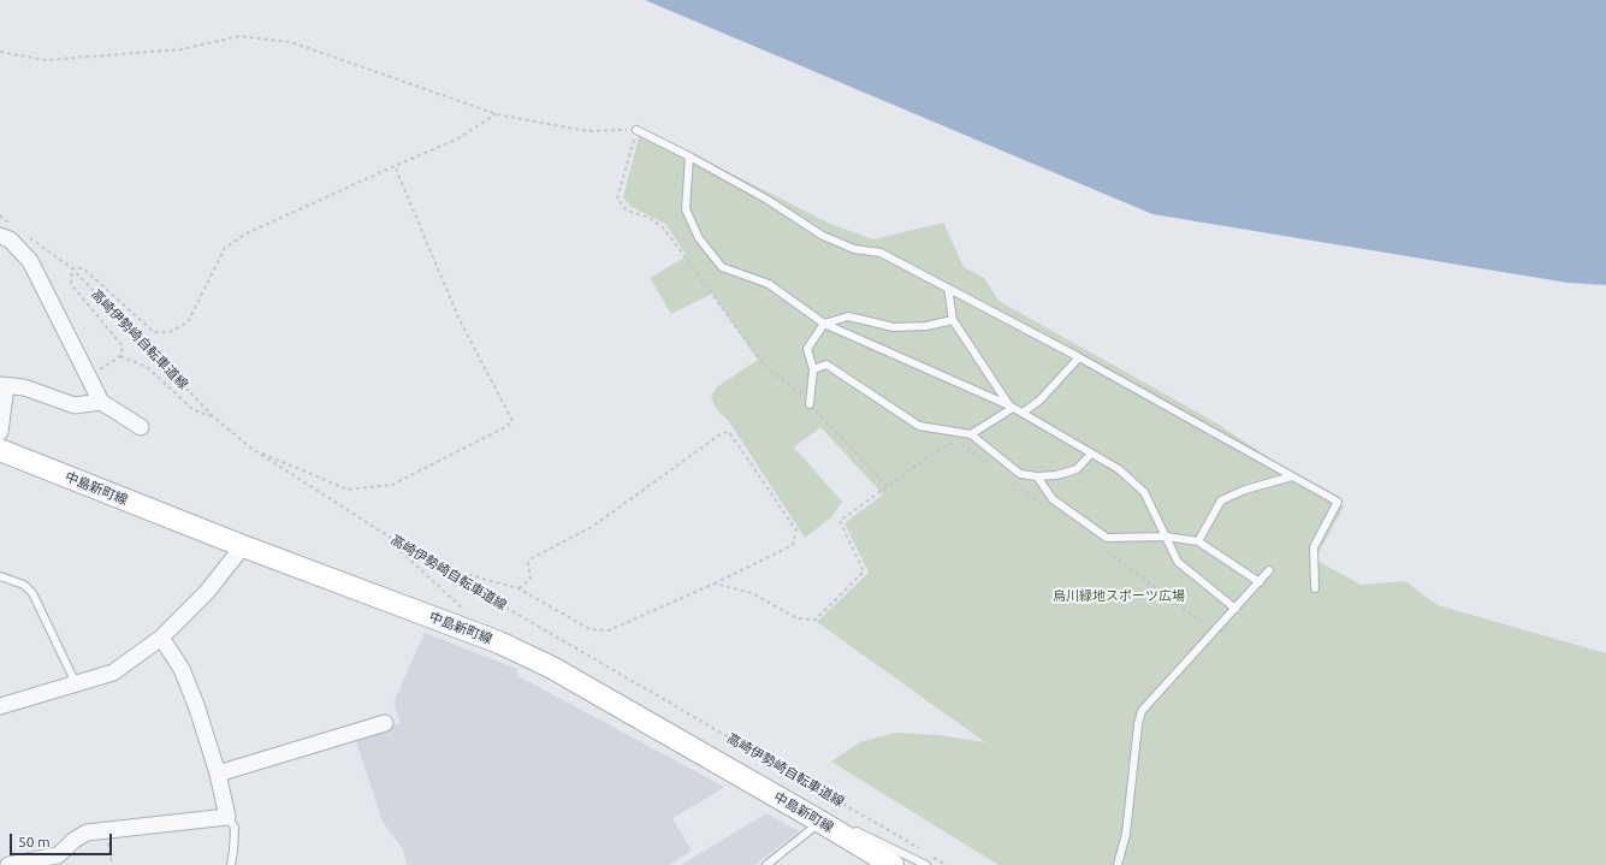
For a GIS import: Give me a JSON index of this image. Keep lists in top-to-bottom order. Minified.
{"streets":{"main road":["中島新町線"],"path":["高崎伊勢崎自転車道線"]},"parks":["烏川緑地スポーツ広場"],"scale_bar":"50 m"}
